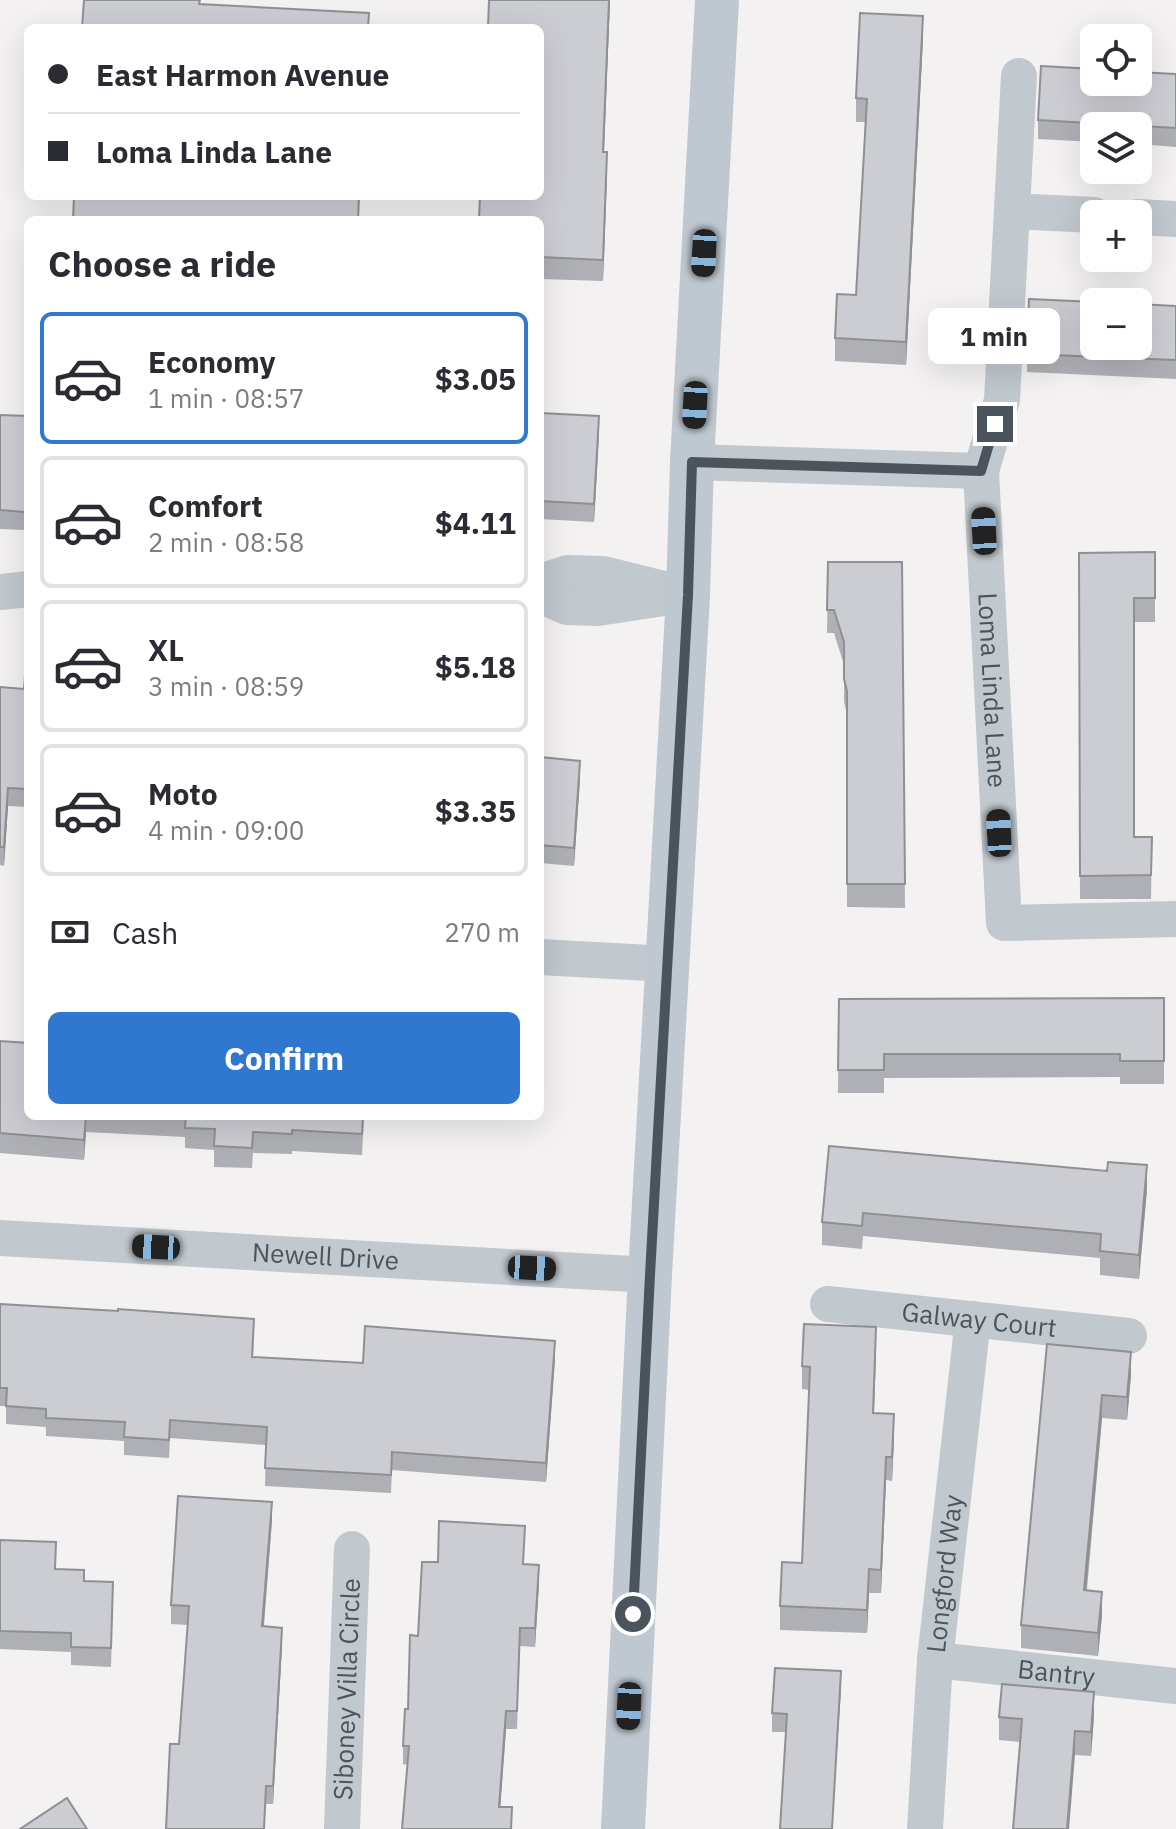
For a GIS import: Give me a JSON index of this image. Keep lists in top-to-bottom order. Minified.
{"streets":{"street":["Loma Linda Lane","Newell Drive","Galway Court","Longford Way","Bantry","Siboney Villa Circle"]},"crossings":[["Galway Court","Longford Way"],["Longford Way","Bantry"]],"page":{"map_buttons":["+","−"],"banner":["East Harmon Avenue","Loma Linda Lane"],"heading":"Choose a ride","bubble":"1 min","list":[{"name":"Economy","note":"1 min · 08:57","value":"$3.05"},{"name":"Comfort","note":"2 min · 08:58","value":"$4.11"},{"name":"XL","note":"3 min · 08:59","value":"$5.18"},{"name":"Moto","note":"4 min · 09:00","value":"$3.35"}],"pay":["Cash","270 m"],"buttons":"Confirm"}}
